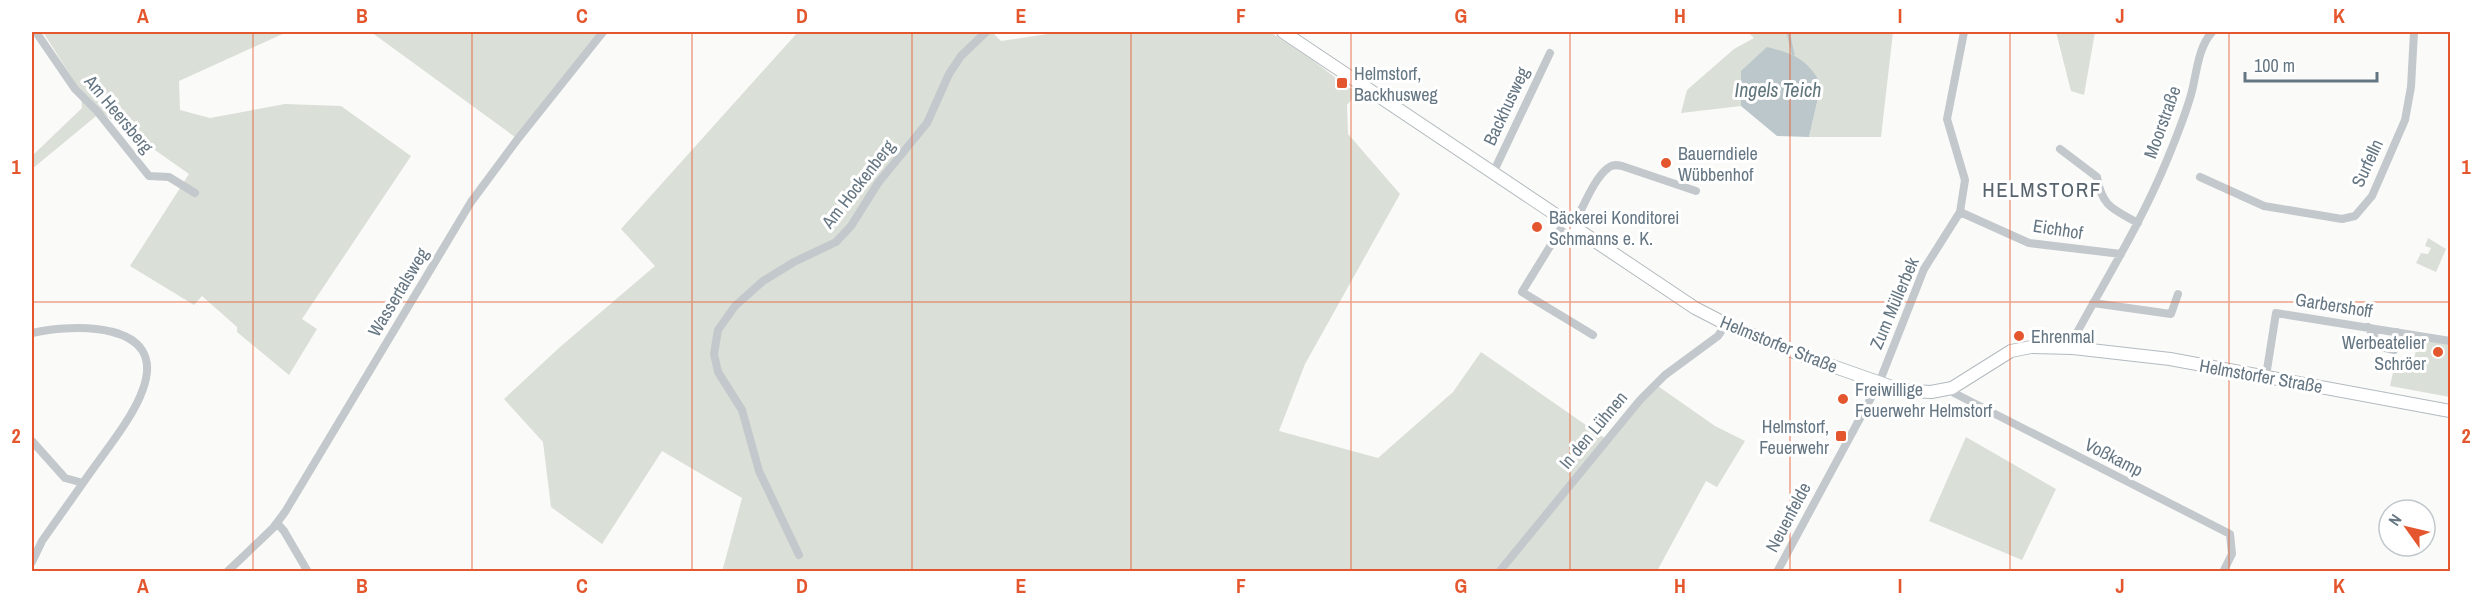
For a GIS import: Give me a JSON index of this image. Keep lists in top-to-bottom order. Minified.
{"streets":{"main road":["Helmstorfer Straße"],"street":["Backhusweg","Am Heersberg","Moorstraße","Surfelln","Am Hockenberg","Eichhof","Wassertalsweg","Zum Müllerbek","Garbershoff","In den Lühnen","Voßkamp","Neuenfelde"]},"crossings":[["Backhusweg","Helmstorfer Straße"],["Moorstraße","Eichhof"],["Moorstraße","Helmstorfer Straße"],["Eichhof","Zum Müllerbek"],["Zum Müllerbek","Helmstorfer Straße"],["Zum Müllerbek","Neuenfelde"],["Garbershoff","Helmstorfer Straße"],["Helmstorfer Straße","In den Lühnen"],["Helmstorfer Straße","Voßkamp"],["Helmstorfer Straße","Neuenfelde"]],"districts":["HELMSTORF"],"water":["Ingels Teich"],"places":{"transit":["Helmstorf, Backhusweg","Helmstorf, Feuerwehr"],"other":["Bauerndiele Wübbenhof","Bäckerei Konditorei Schmanns e. K.","Ehrenmal","Werbeatelier Schröer","Freiwillige Feuerwehr Helmstorf"]},"scale_bar":"100 m","north":"top left","grid":{"columns":["A","B","C","D","E","F","G","H","I","J","K"],"rows":["1","2"]}}
